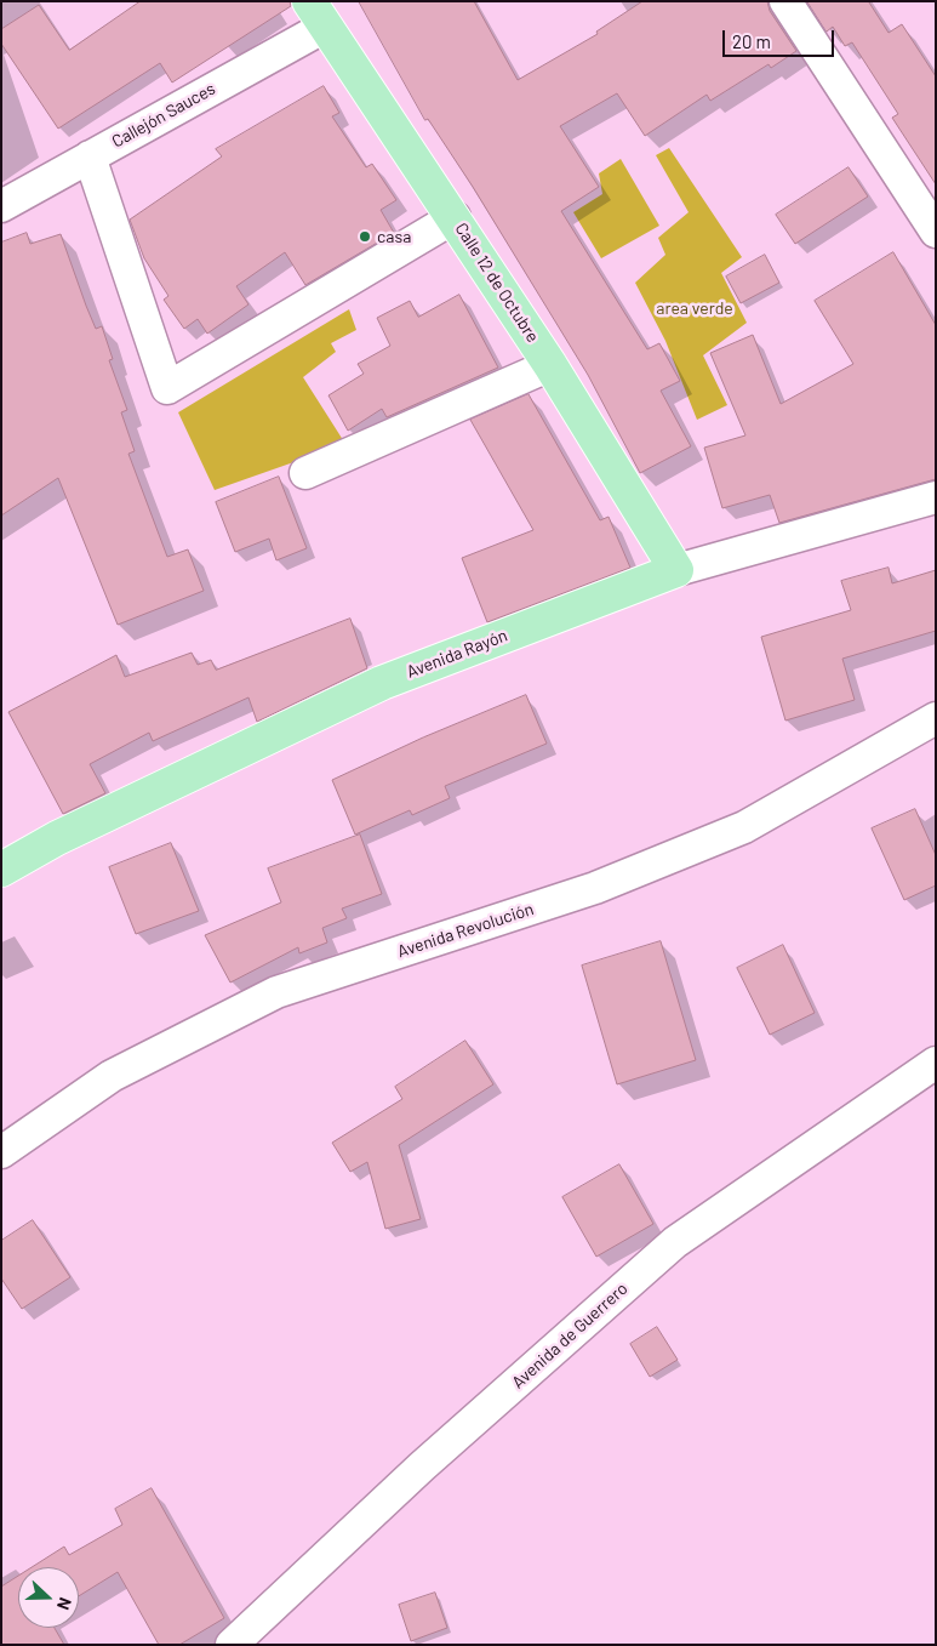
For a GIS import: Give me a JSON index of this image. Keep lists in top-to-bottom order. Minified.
{"streets":{"main road":["Calle 12 de Octubre","Avenida Rayón"],"street":["Callejón Sauces","Avenida Revolución","Avenida de Guerrero"]},"crossings":[["Callejón Sauces","Calle 12 de Octubre"],["Calle 12 de Octubre","Avenida Rayón"]],"parks":["area verde"],"places":["casa"],"scale_bar":"20 m","north":"right"}
